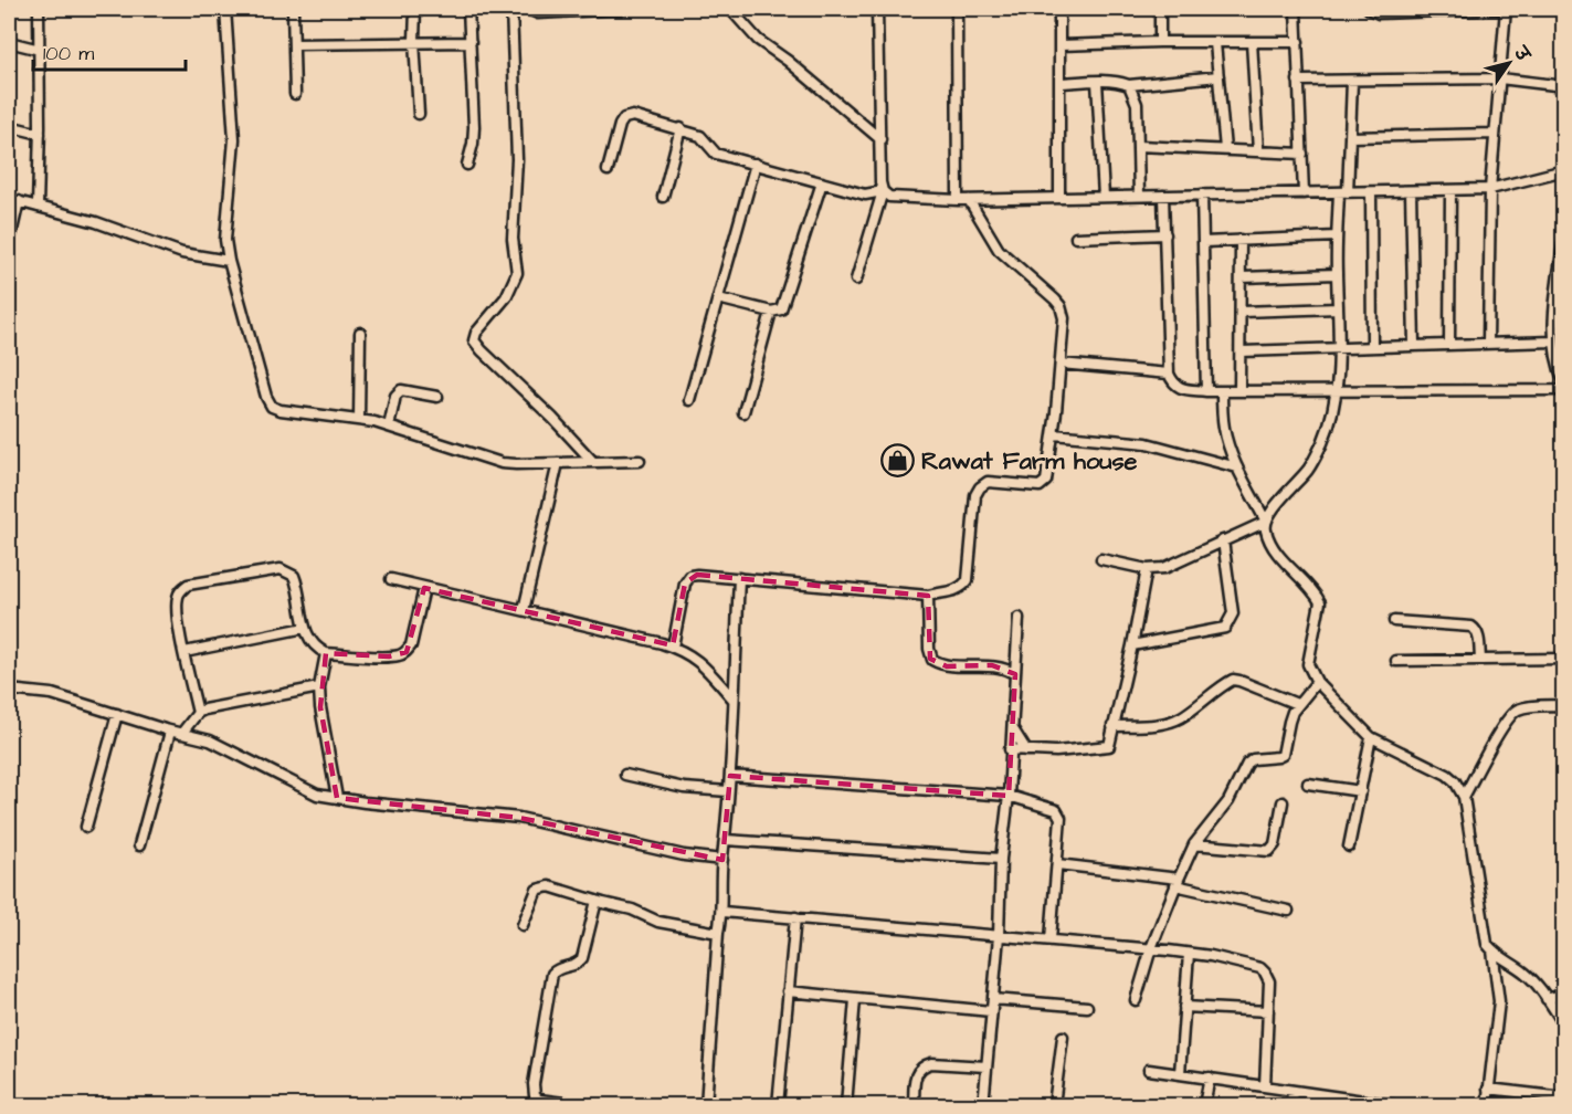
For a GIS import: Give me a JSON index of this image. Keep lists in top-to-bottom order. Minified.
{"places":{"shop":["Rawat Farm house"]},"scale_bar":"100 m","north":"top right"}
